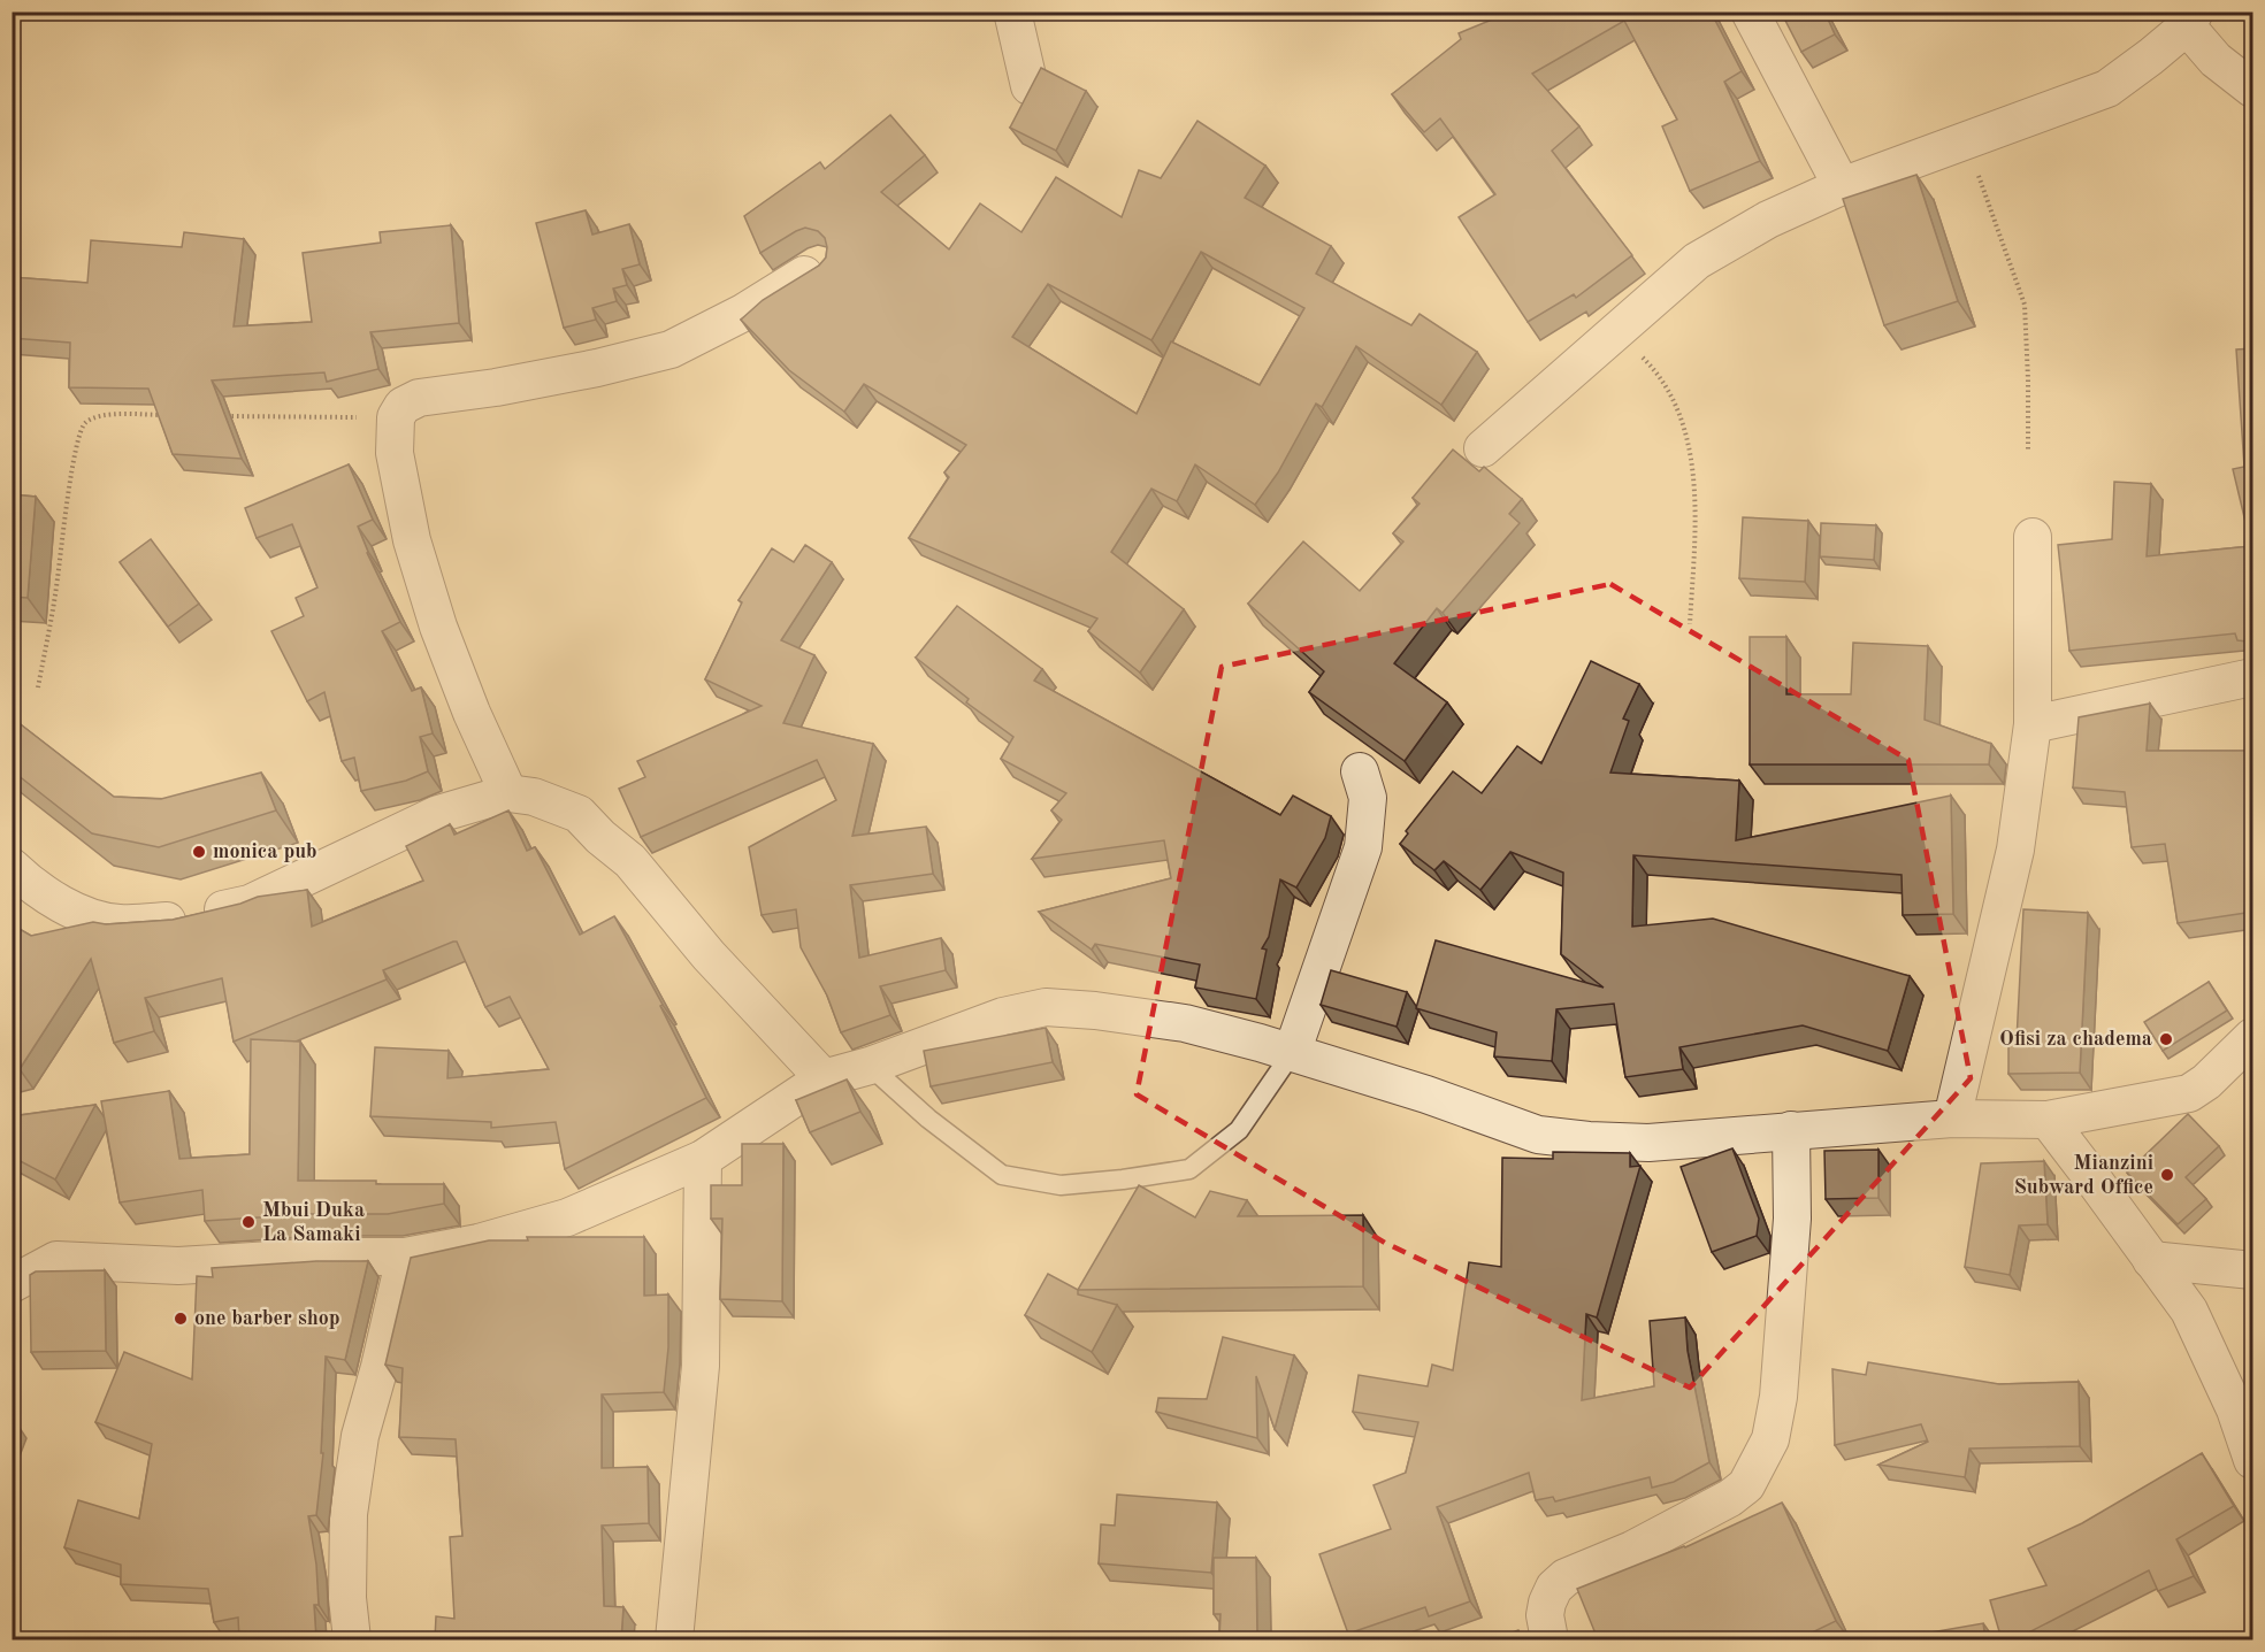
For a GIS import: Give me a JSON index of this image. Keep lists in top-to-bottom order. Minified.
{"places":["monica pub","Ofisi za chadema","Mianzini Subward Office","Mbui Duka La Samaki","one barber shop"]}
